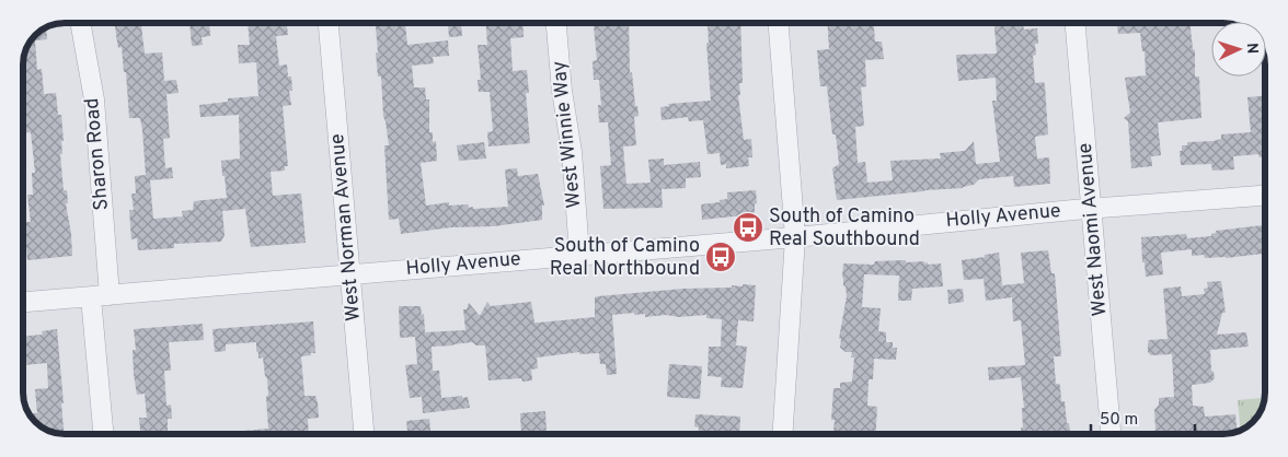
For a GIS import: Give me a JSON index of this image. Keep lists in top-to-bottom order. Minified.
{"streets":{"street":["West Winnie Way","Sharon Road","Holly Avenue","West Norman Avenue","West Naomi Avenue"]},"crossings":[["West Winnie Way","Holly Avenue"],["Sharon Road","Holly Avenue"],["Holly Avenue","West Norman Avenue"],["Holly Avenue","West Naomi Avenue"]],"places":{"bus stop":["South of Camino Real Southbound","South of Camino Real Northbound"]},"scale_bar":"50 m","north":"right"}
